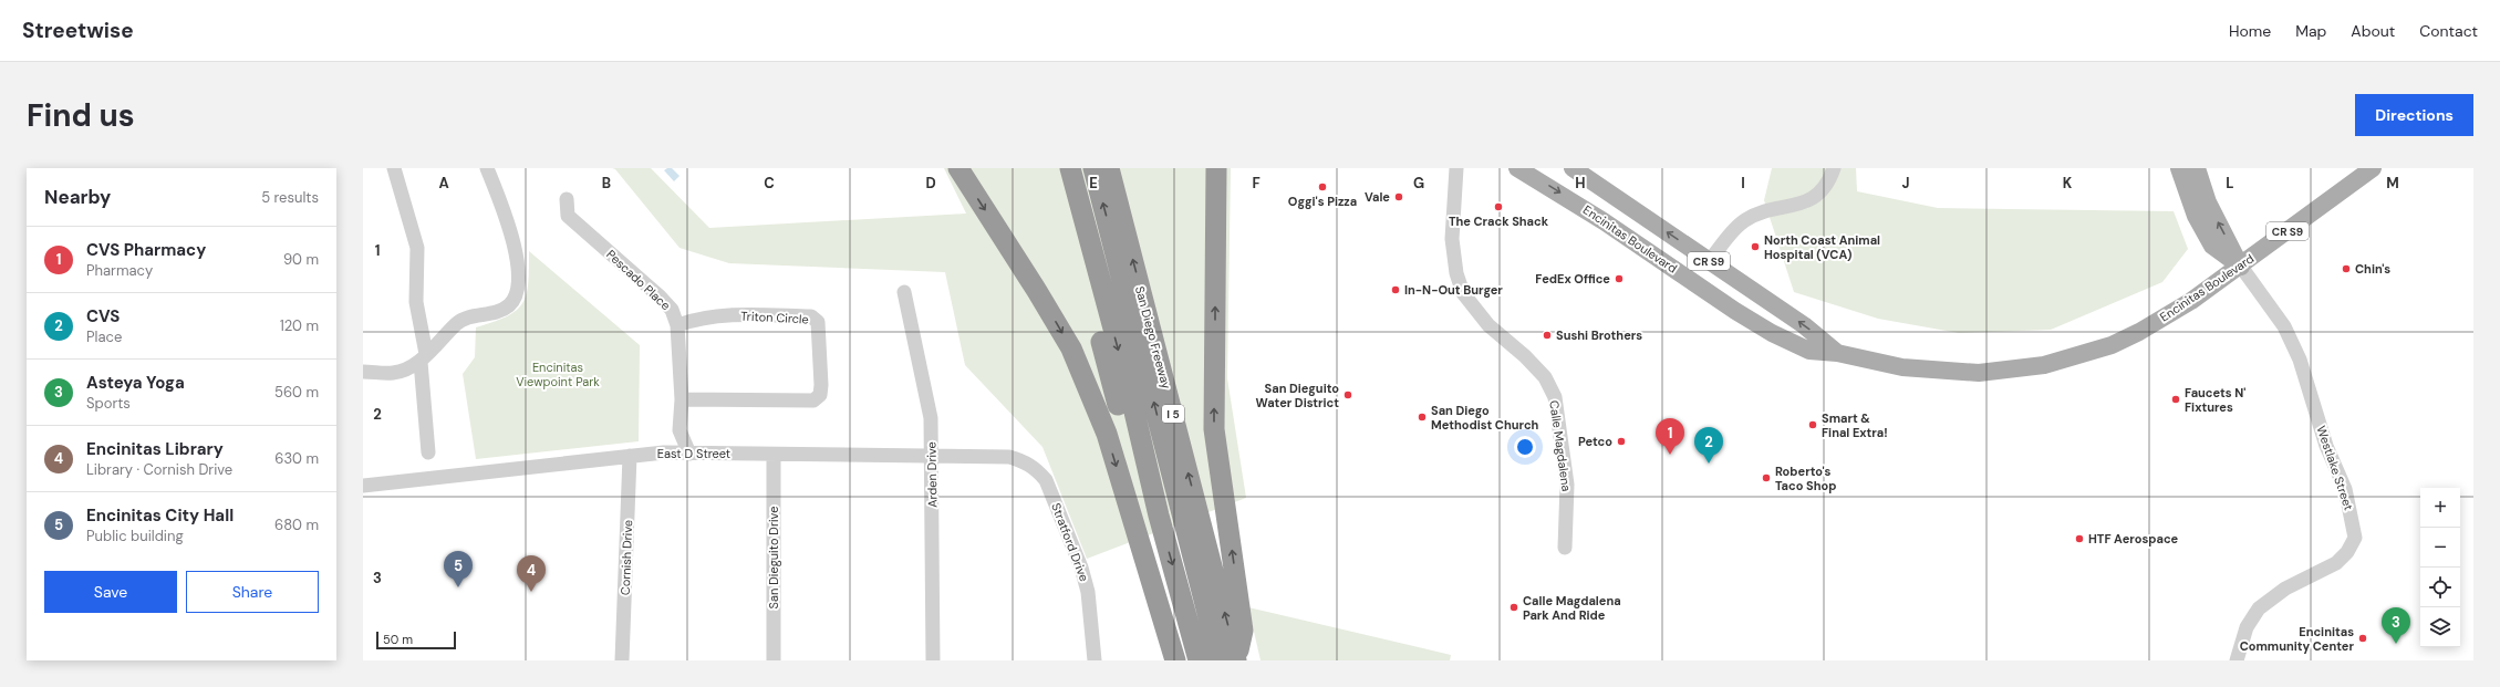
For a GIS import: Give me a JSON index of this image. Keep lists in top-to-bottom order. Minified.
{"streets":{"highway":["San Diego Freeway","I 5"],"main road":["CR S9","Encinitas Boulevard"],"street":["Pescado Place","Triton Circle","Calle Magdalena","East D Street","Westlake Street","Arden Drive","Stratford Drive","Cornish Drive","San Dieguito Drive"]},"crossings":[["Encinitas Boulevard","Westlake Street"],["Pescado Place","Triton Circle"],["Pescado Place","East D Street"],["East D Street","Arden Drive"],["East D Street","Stratford Drive"],["East D Street","Cornish Drive"],["East D Street","San Dieguito Drive"]],"parks":["Encinitas Viewpoint Park"],"places":["Oggi's Pizza","Vale","The Crack Shack","North Coast Animal Hospital (VCA)","Chin's","FedEx Office","In-N-Out Burger","Sushi Brothers","San Dieguito Water District","Faucets N' Fixtures","San Diego Methodist Church","Smart & Final Extra!","Petco","Roberto's Taco Shop","HTF Aerospace","Calle Magdalena Park And Ride","Encinitas Community Center"],"scale_bar":"50 m","page":{"header":"Streetwise","nav":["Home","Map","About","Contact"],"buttons":["Directions",["Save","Share"]],"title":"Find us","heading":["Nearby","5 results"],"list":[{"mark":"1","name":"CVS Pharmacy","note":"Pharmacy","value":"90 m"},{"mark":"2","name":"CVS","note":"Place","value":"120 m"},{"mark":"3","name":"Asteya Yoga","note":"Sports","value":"560 m"},{"mark":"4","name":"Encinitas Library","note":"Library · Cornish Drive","value":"630 m"},{"mark":"5","name":"Encinitas City Hall","note":"Public building","value":"680 m"}],"pins":["1","2","5","4","3"],"map_buttons":["+","−"],"scale":"50 m"},"grid":{"columns":["A","B","C","D","E","F","G","H","I","J","K","L","M"],"rows":["1","2","3"]}}
